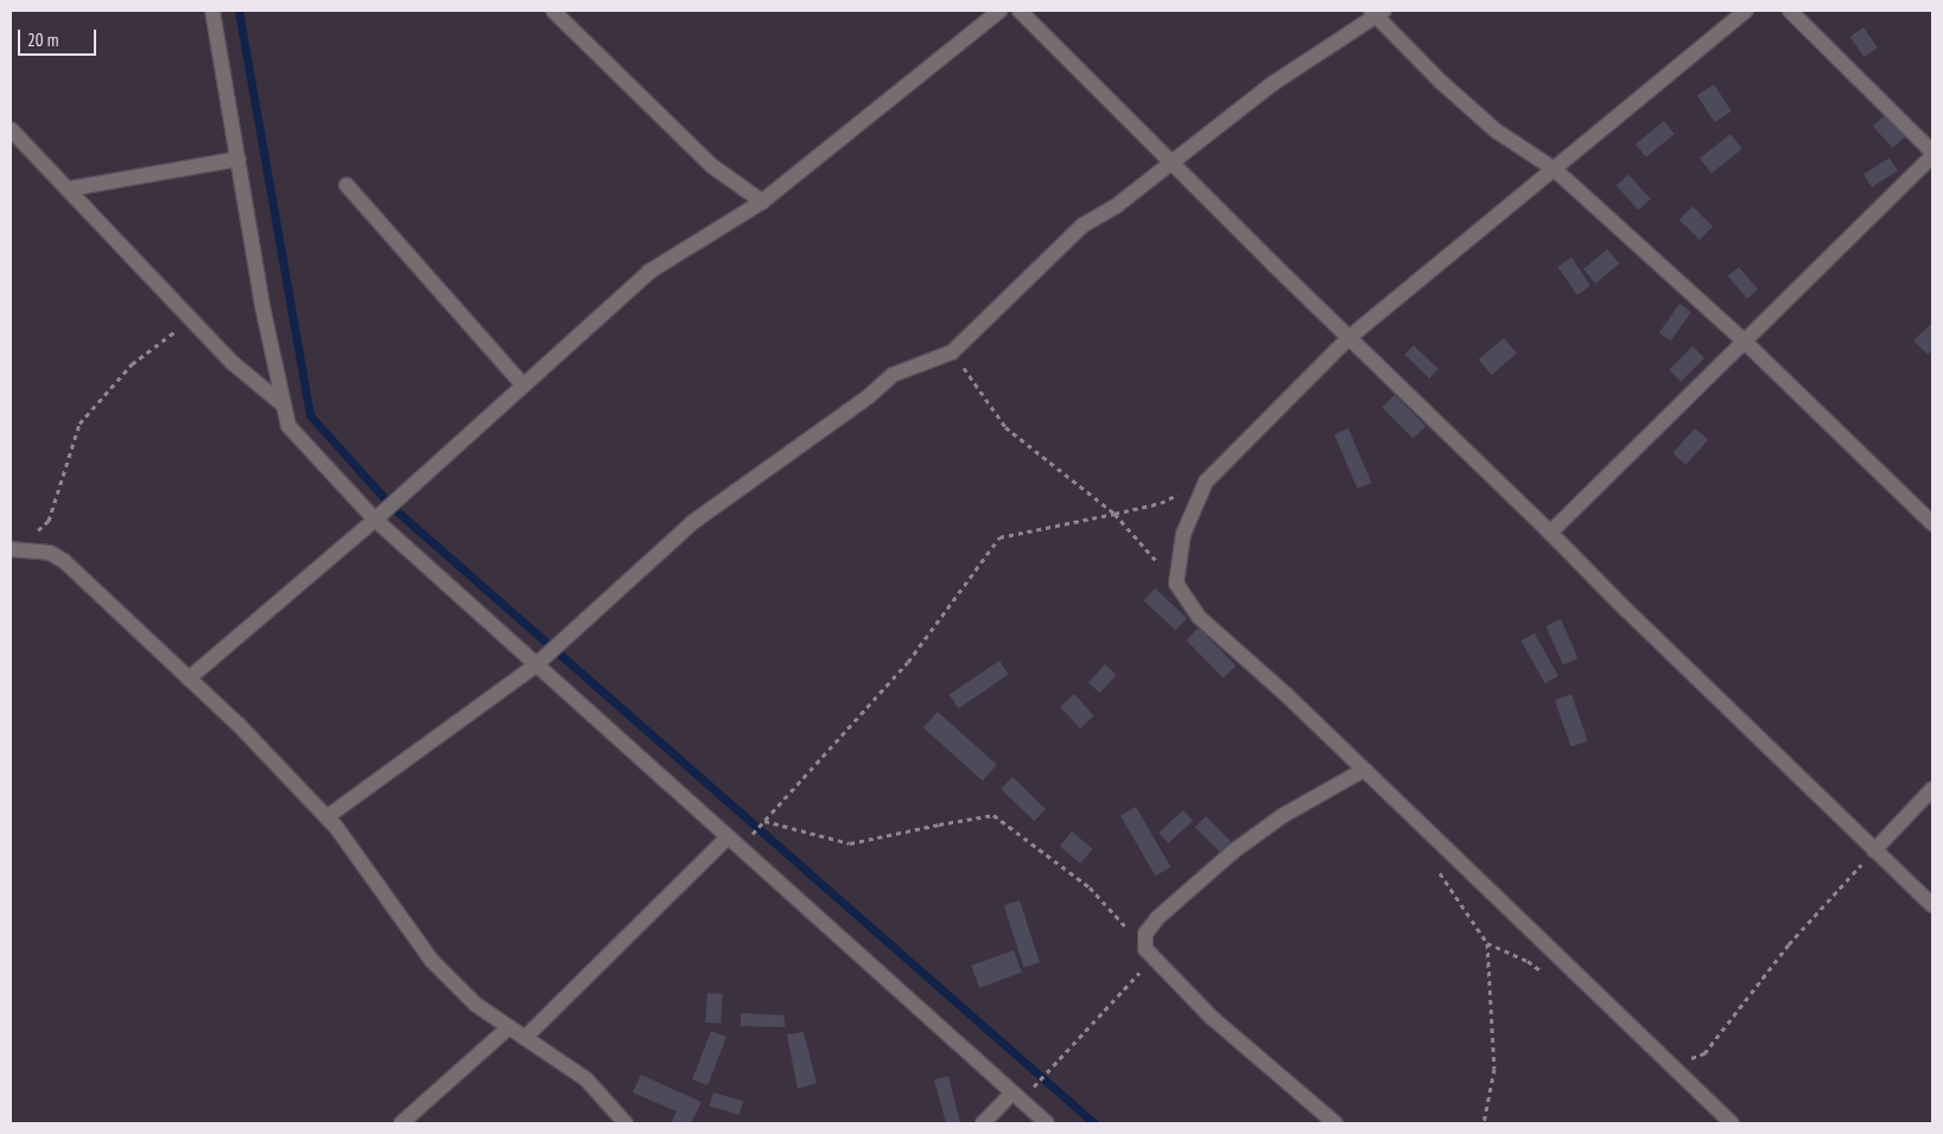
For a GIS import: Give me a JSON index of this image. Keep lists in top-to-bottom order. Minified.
{"scale_bar":"20 m"}
